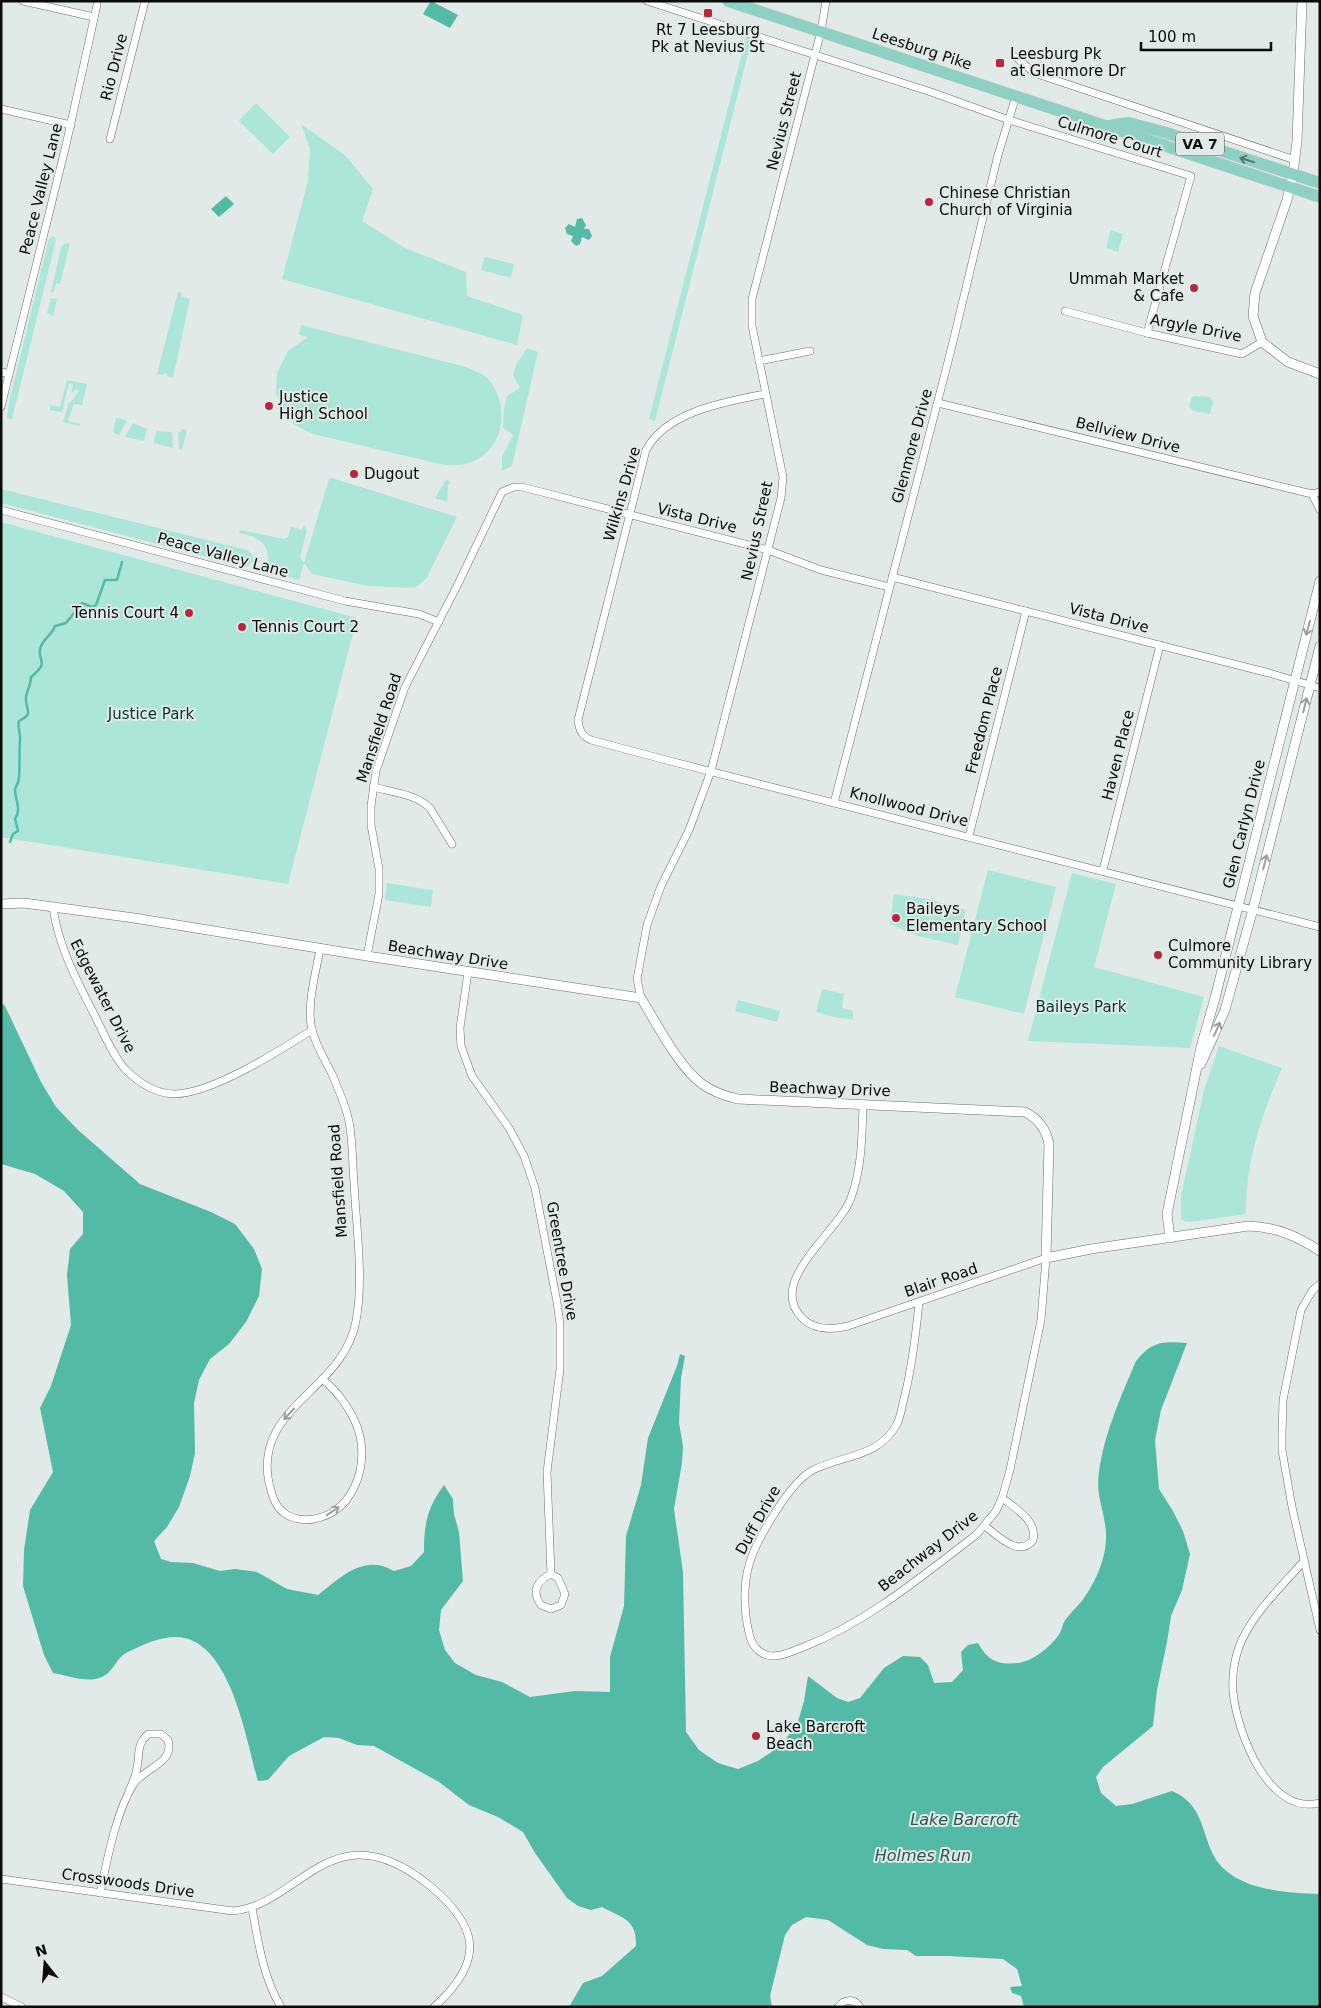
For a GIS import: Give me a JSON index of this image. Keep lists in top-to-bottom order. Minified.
{"streets":{"main road":["Leesburg Pike","VA 7"],"street":["Rio Drive","Nevius Street","Culmore Court","Peace Valley Lane","Argyle Drive","Bellview Drive","Glenmore Drive","Wilkins Drive","Vista Drive","Freedom Place","Mansfield Road","Haven Place","Knollwood Drive","Glen Carlyn Drive","Beachway Drive","Edgewater Drive","Greentree Drive","Blair Road","Duff Drive","Crosswoods Drive"]},"crossings":[["Leesburg Pike","Nevius Street"],["Leesburg Pike","Glenmore Drive"],["Nevius Street","Wilkins Drive"],["Nevius Street","Vista Drive"],["Nevius Street","Knollwood Drive"],["Nevius Street","Beachway Drive"],["Culmore Court","Argyle Drive"],["Culmore Court","Glenmore Drive"],["Peace Valley Lane","Mansfield Road"],["Bellview Drive","Glenmore Drive"],["Glenmore Drive","Vista Drive"],["Glenmore Drive","Knollwood Drive"],["Wilkins Drive","Vista Drive"],["Wilkins Drive","Knollwood Drive"],["Vista Drive","Freedom Place"],["Vista Drive","Mansfield Road"],["Vista Drive","Haven Place"],["Vista Drive","Glen Carlyn Drive"],["Freedom Place","Knollwood Drive"],["Mansfield Road","Beachway Drive"],["Mansfield Road","Edgewater Drive"],["Haven Place","Knollwood Drive"],["Knollwood Drive","Glen Carlyn Drive"],["Glen Carlyn Drive","Blair Road"],["Beachway Drive","Edgewater Drive"],["Beachway Drive","Greentree Drive"],["Beachway Drive","Blair Road"],["Beachway Drive","Duff Drive"],["Blair Road","Duff Drive"]],"water":["Lake Barcroft","Holmes Run"],"parks":["Justice Park","Baileys Park"],"places":{"transit":["Rt 7 Leesburg Pk at Nevius St","Leesburg Pk at Glenmore Dr"],"other":["Chinese Christian Church of Virginia","Ummah Market & Cafe","Justice High School","Dugout","Tennis Court 4","Tennis Court 2","Baileys Elementary School","Culmore Community Library","Lake Barcroft Beach"]},"scale_bar":"100 m","north":"top"}
